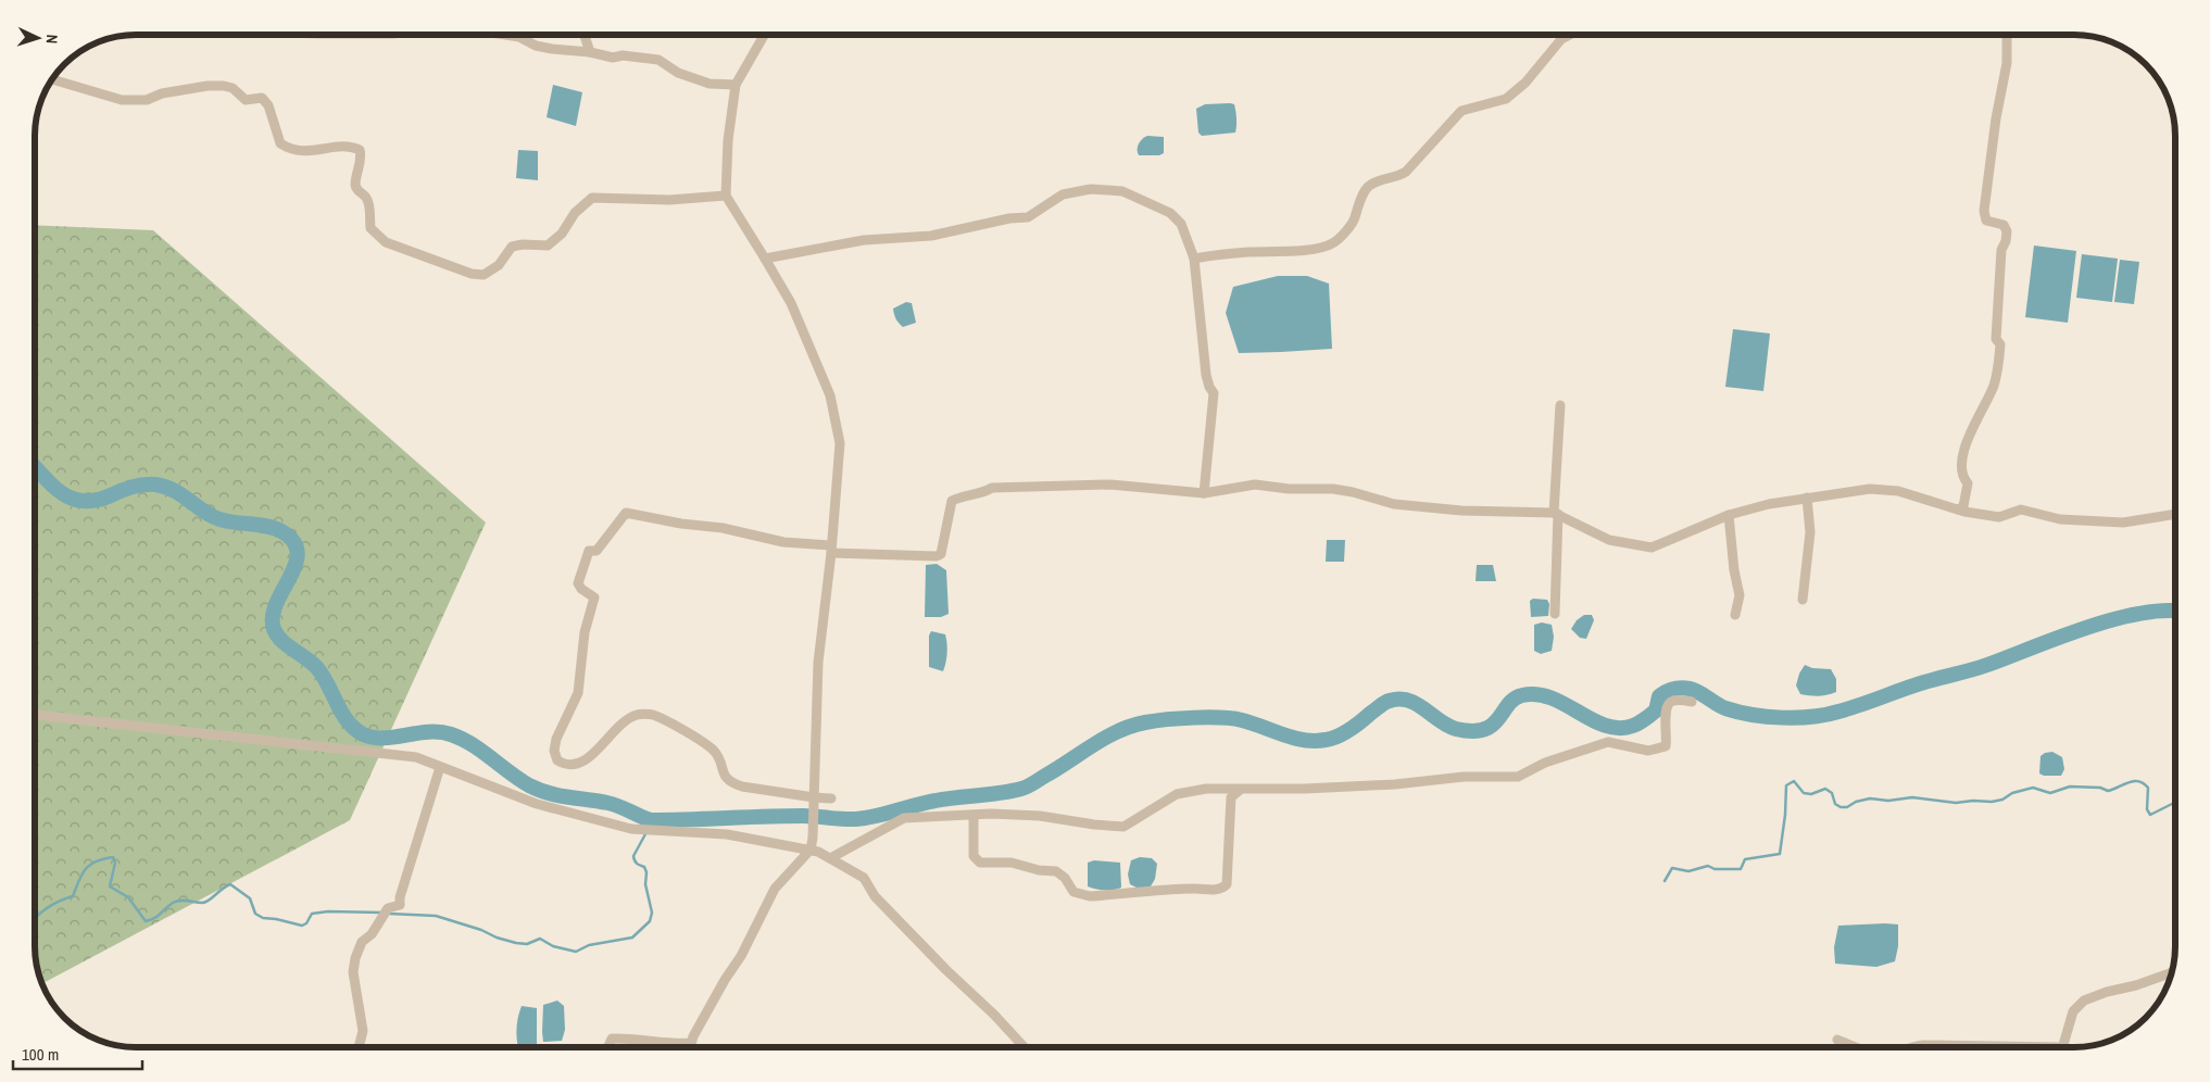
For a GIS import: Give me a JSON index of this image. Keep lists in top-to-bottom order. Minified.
{"scale_bar":"100 m","north":"right"}
